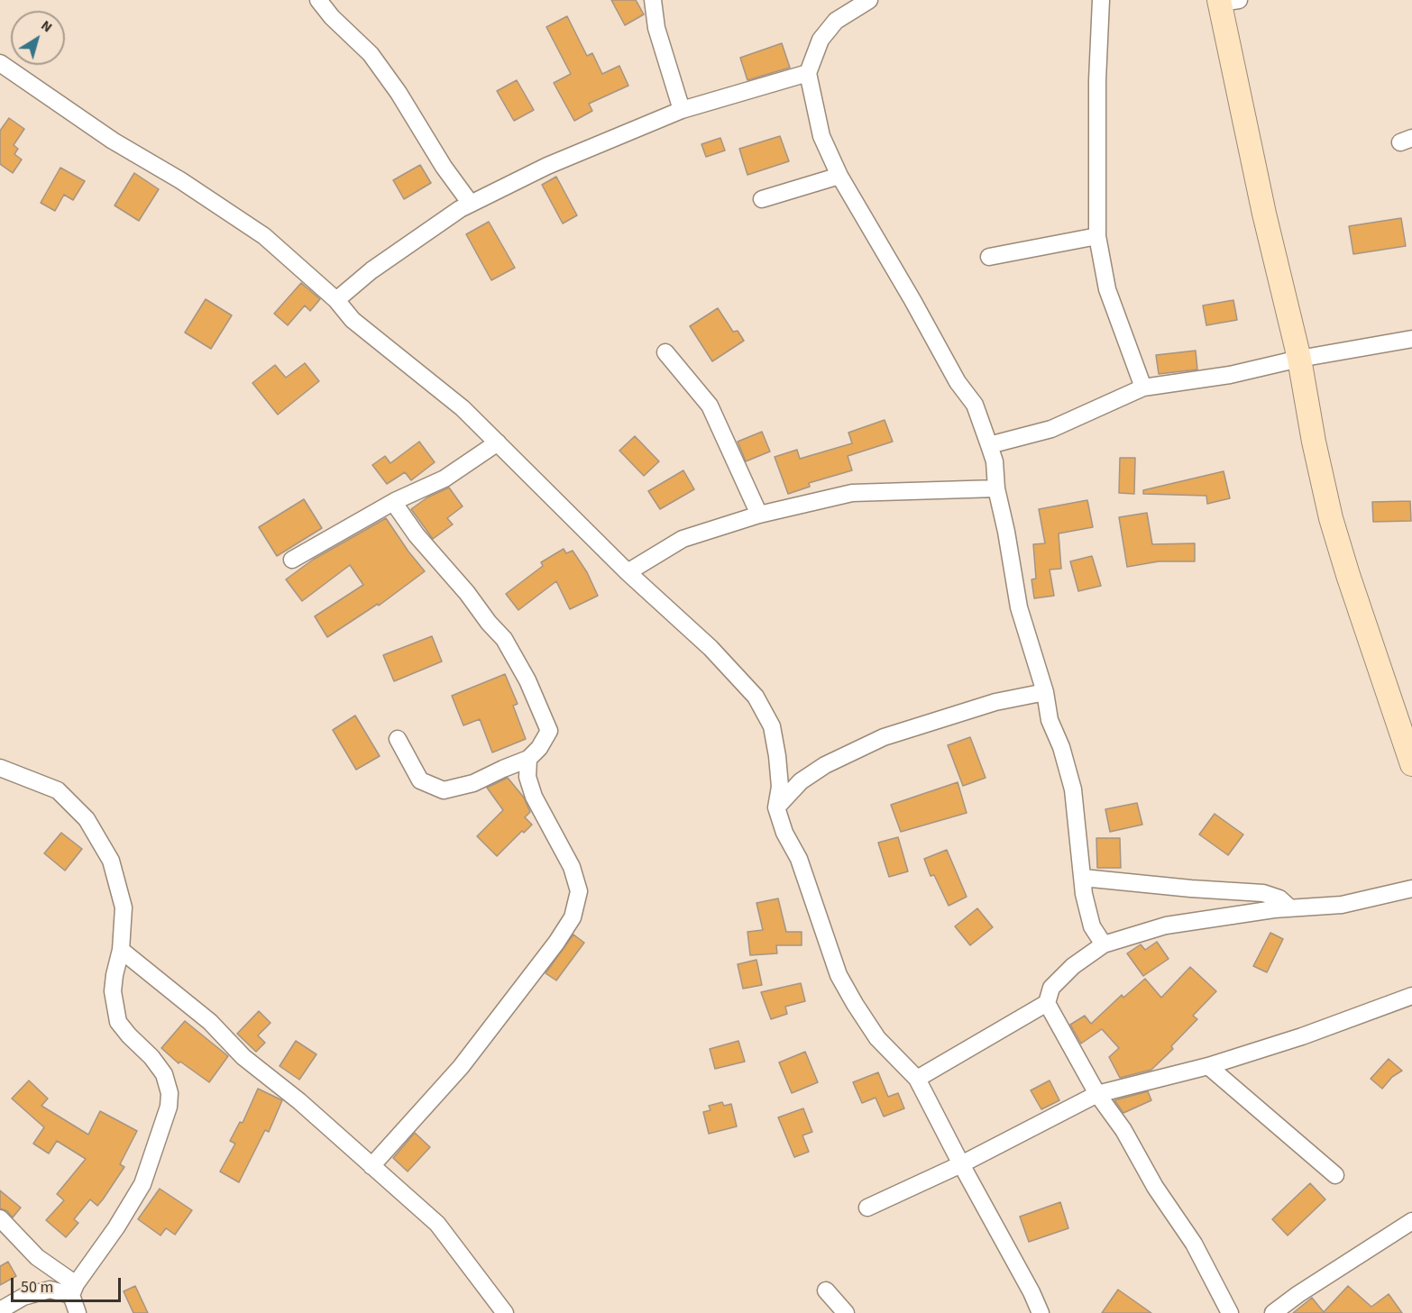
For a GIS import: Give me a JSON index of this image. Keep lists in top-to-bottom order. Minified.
{"scale_bar":"50 m","north":"top right"}
